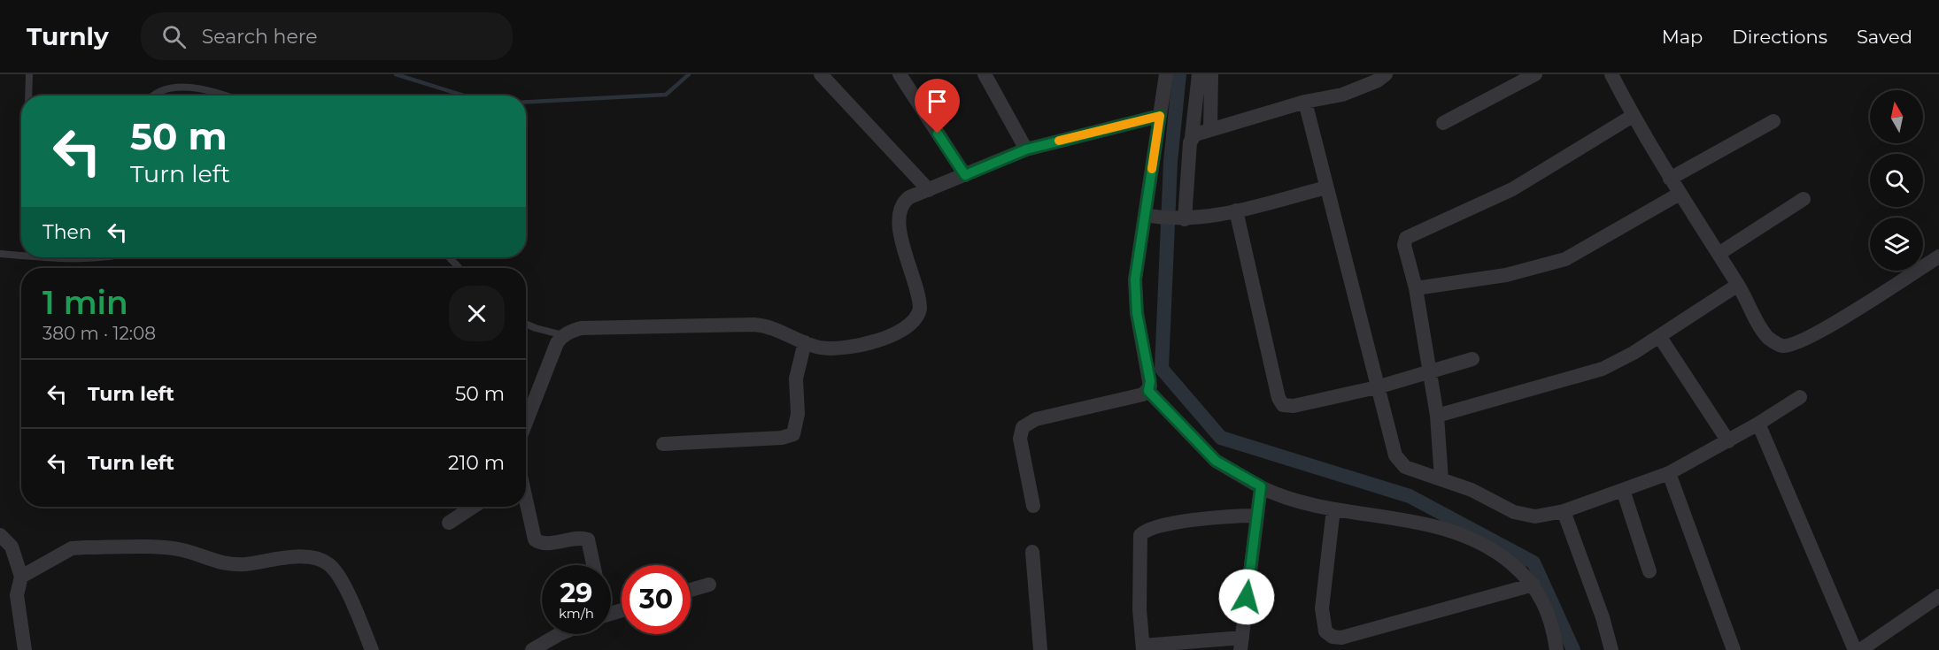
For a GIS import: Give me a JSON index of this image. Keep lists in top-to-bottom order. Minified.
{"north":"top","page":{"header":"Turnly","search":"Search here","nav":["Map","Directions","Saved"],"turn":["50 m","Turn left"],"then":"Then","heading":["1 min","380 m · 12:08"],"list":[{"name":"Turn left","value":"50 m"},{"name":"Turn left","value":"210 m"}],"speed":"29 km/h","limit":"30"}}
